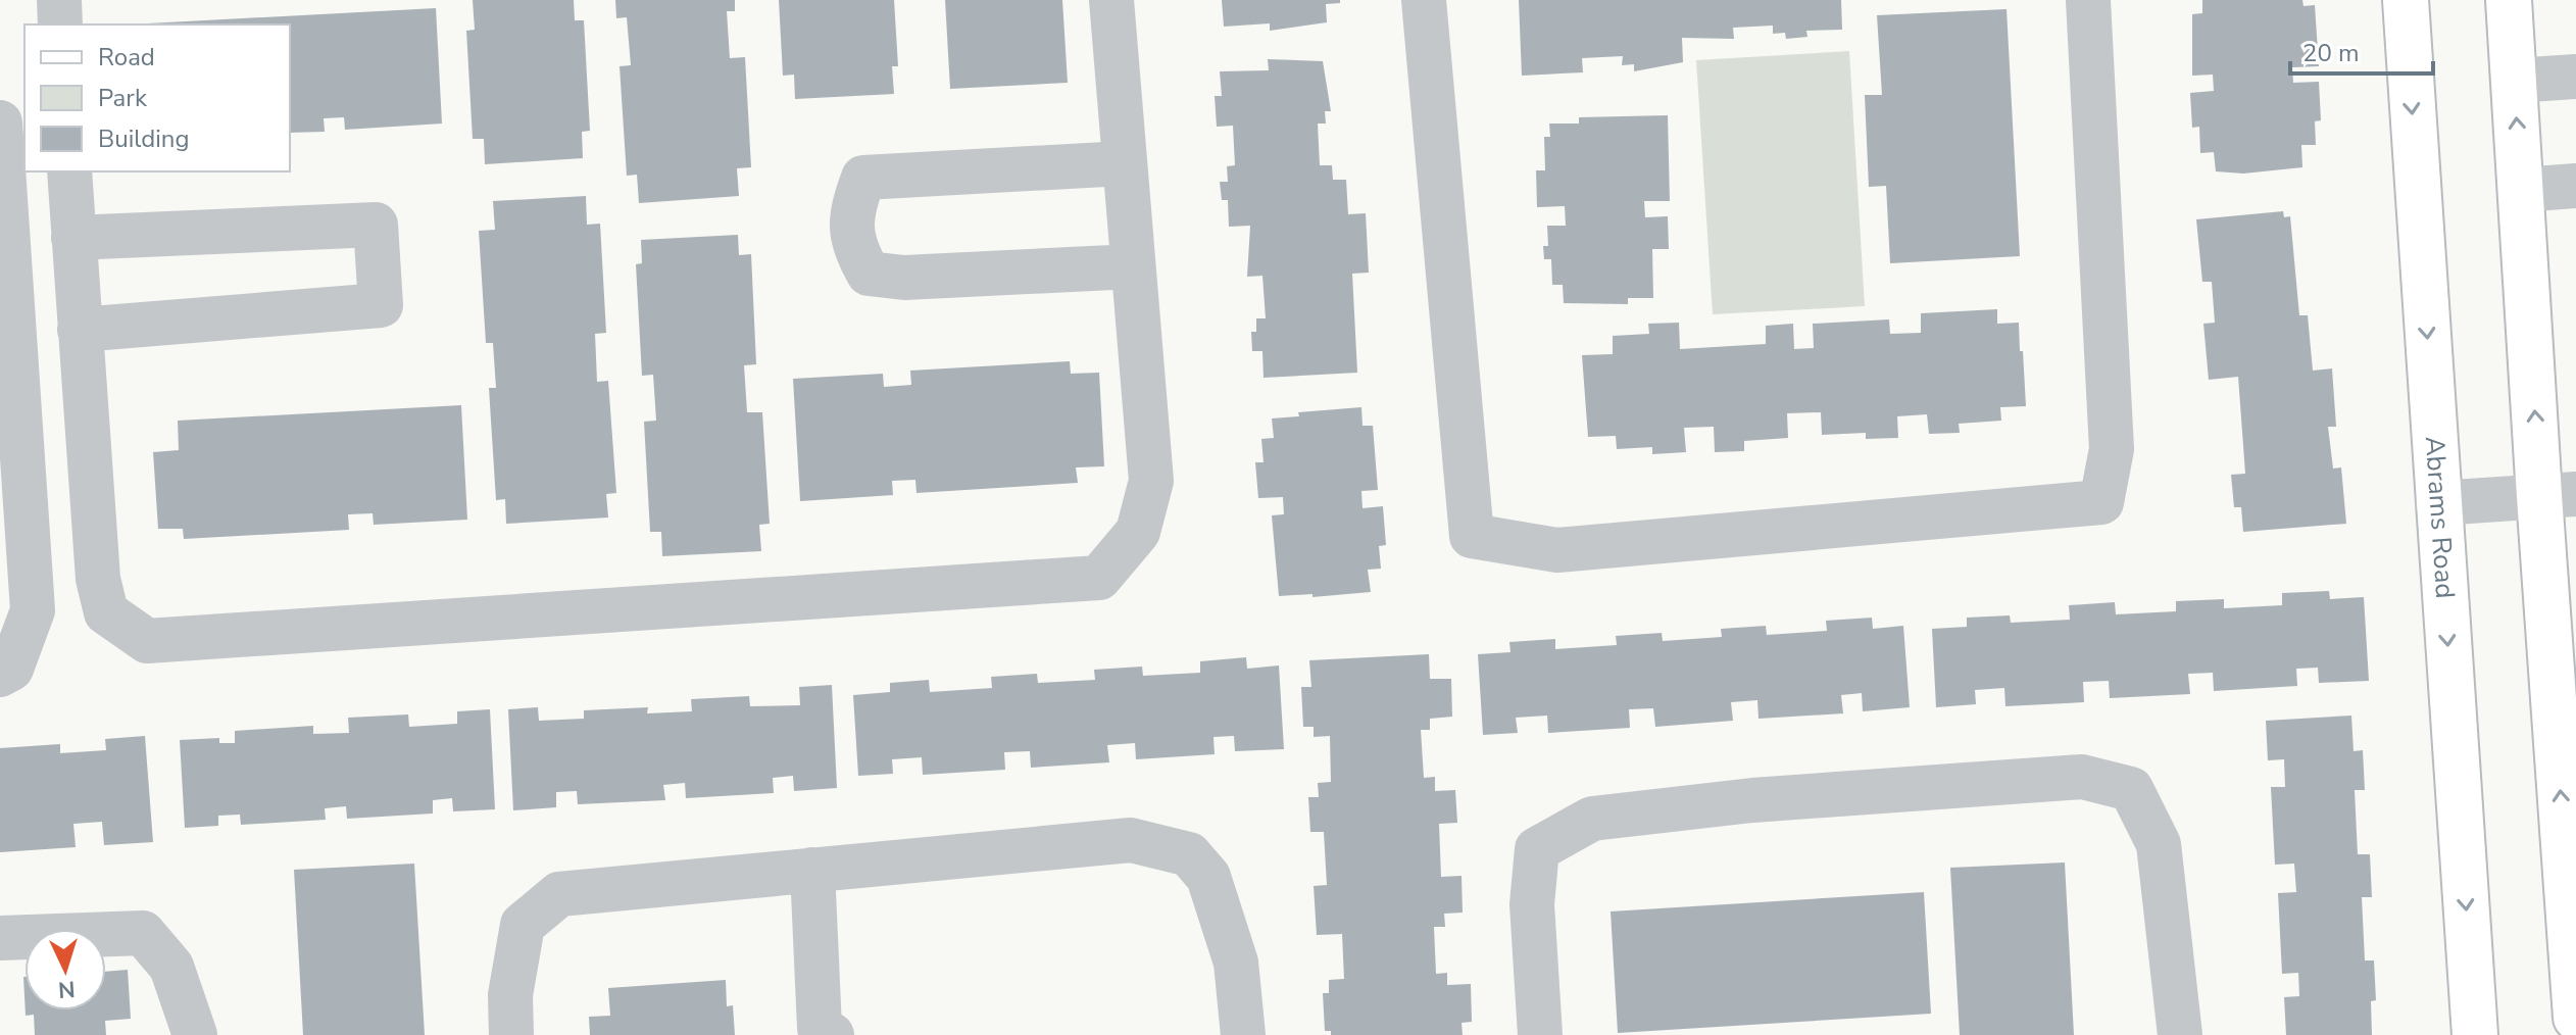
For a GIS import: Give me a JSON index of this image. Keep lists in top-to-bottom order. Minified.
{"streets":{"main road":["Abrams Road"]},"legend":["Road","Park","Building"],"scale_bar":"20 m","north":"bottom"}
